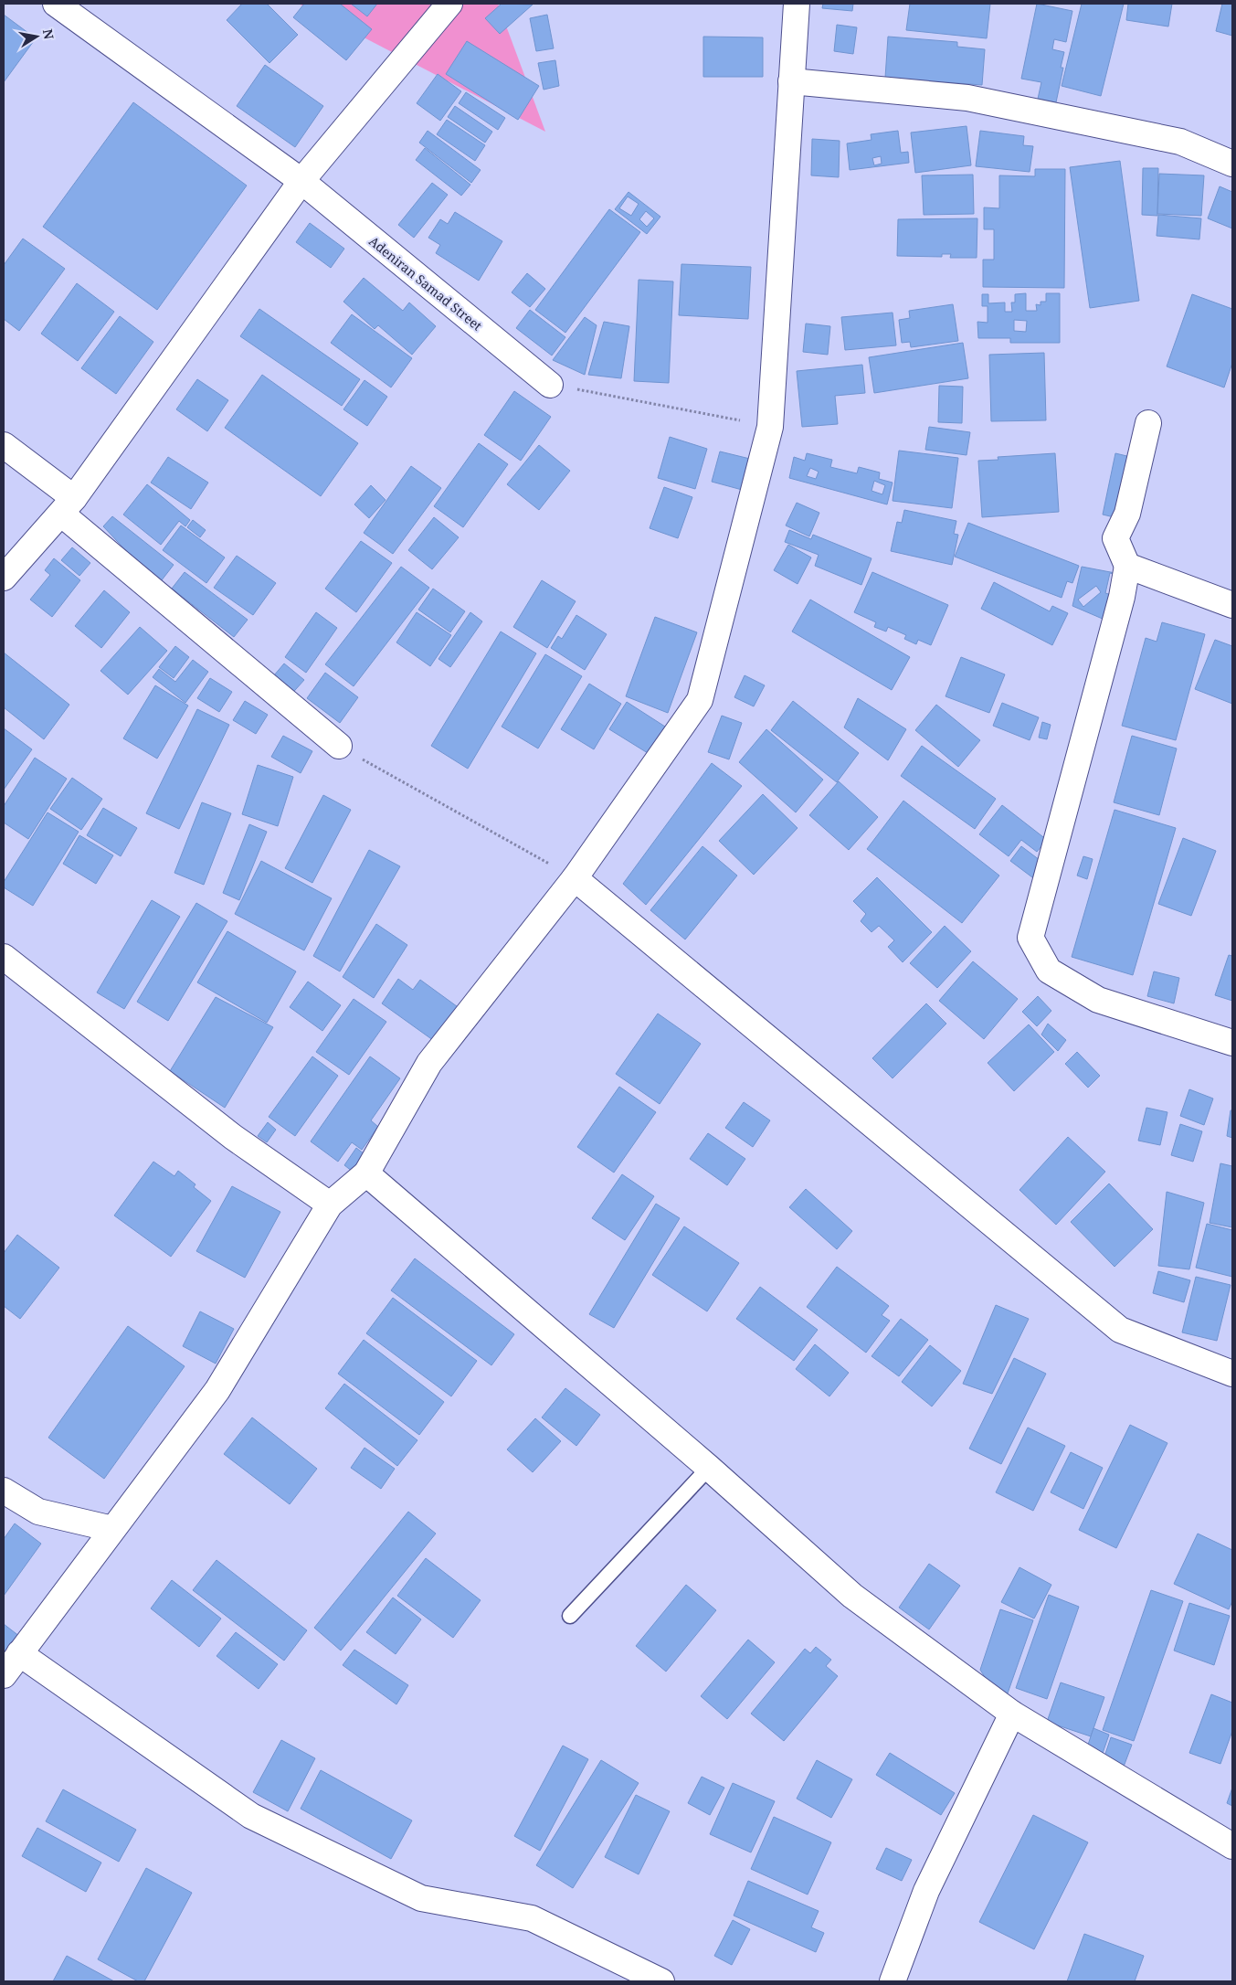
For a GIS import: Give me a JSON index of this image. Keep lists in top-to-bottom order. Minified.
{"streets":{"street":["Adeniran Samad Street"]},"north":"right"}
